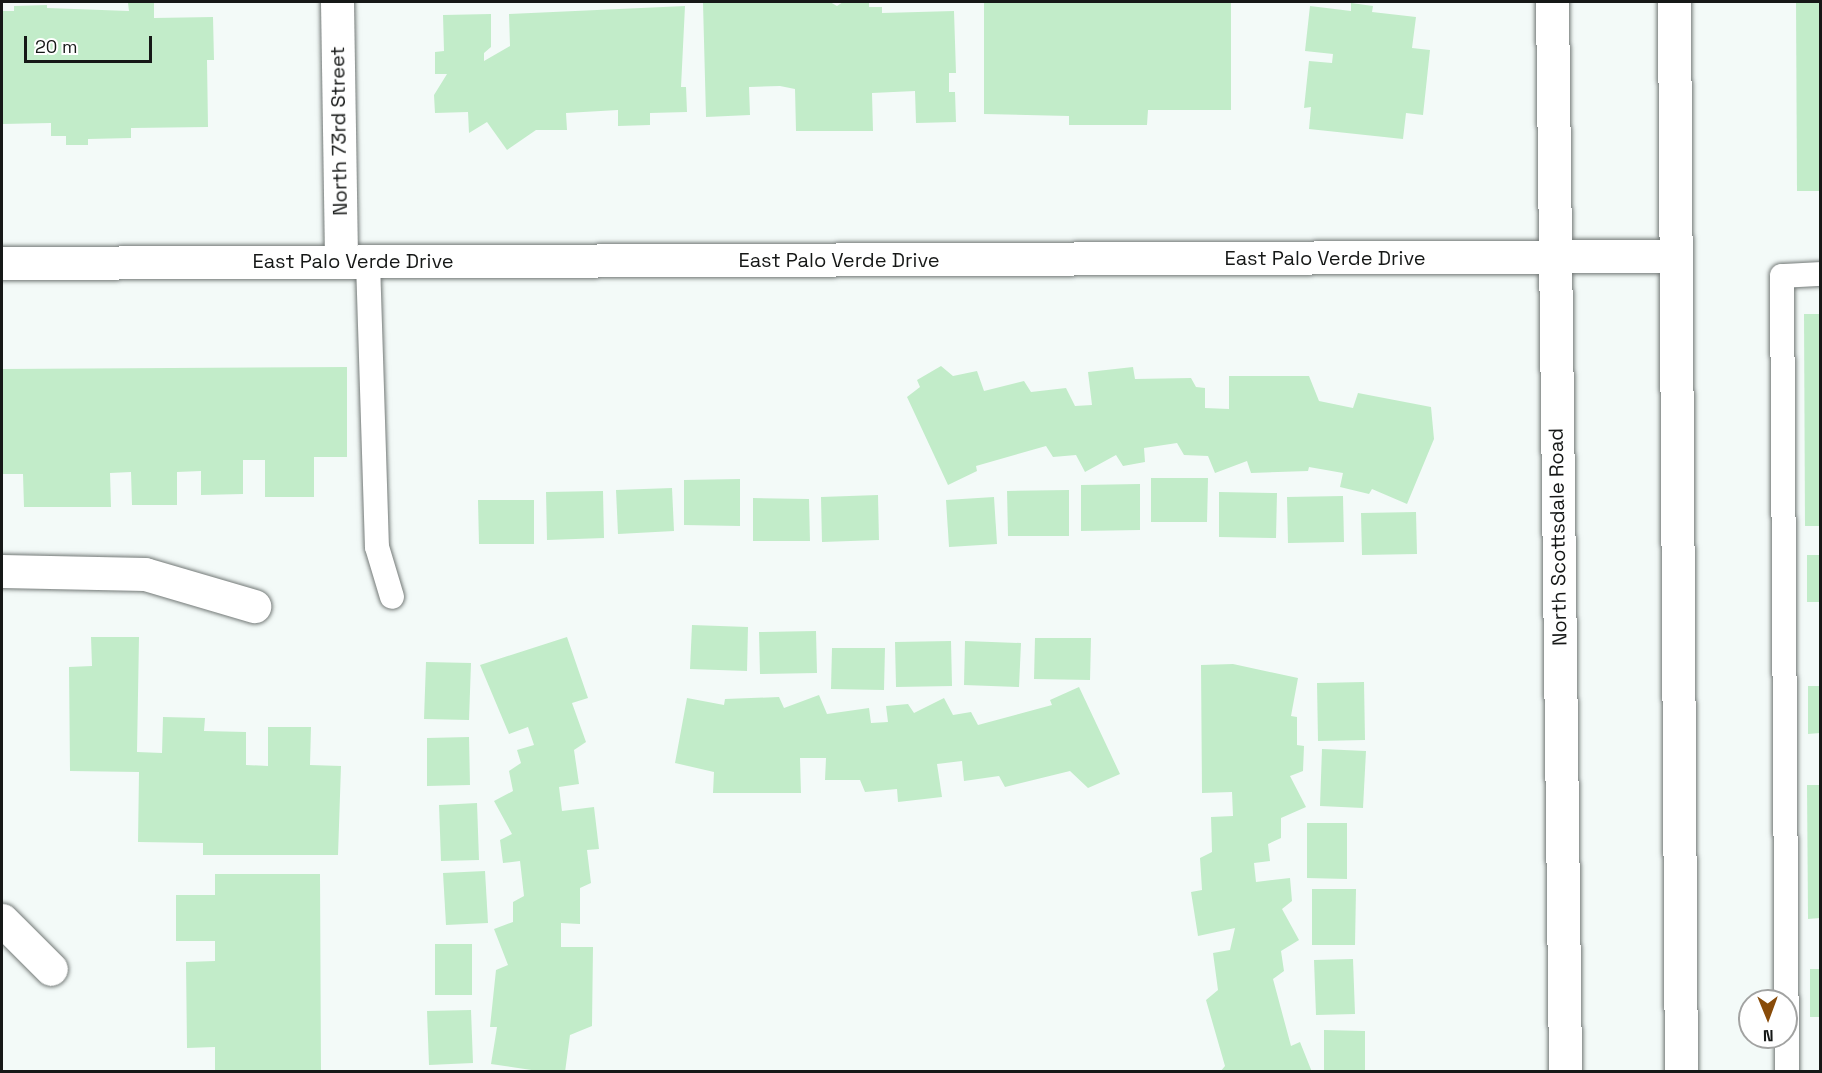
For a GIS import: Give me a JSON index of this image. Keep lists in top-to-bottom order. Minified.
{"streets":{"street":["North 73rd Street","East Palo Verde Drive","North Scottsdale Road"]},"crossings":[["North 73rd Street","East Palo Verde Drive"],["East Palo Verde Drive","North Scottsdale Road"]],"scale_bar":"20 m","north":"bottom"}
